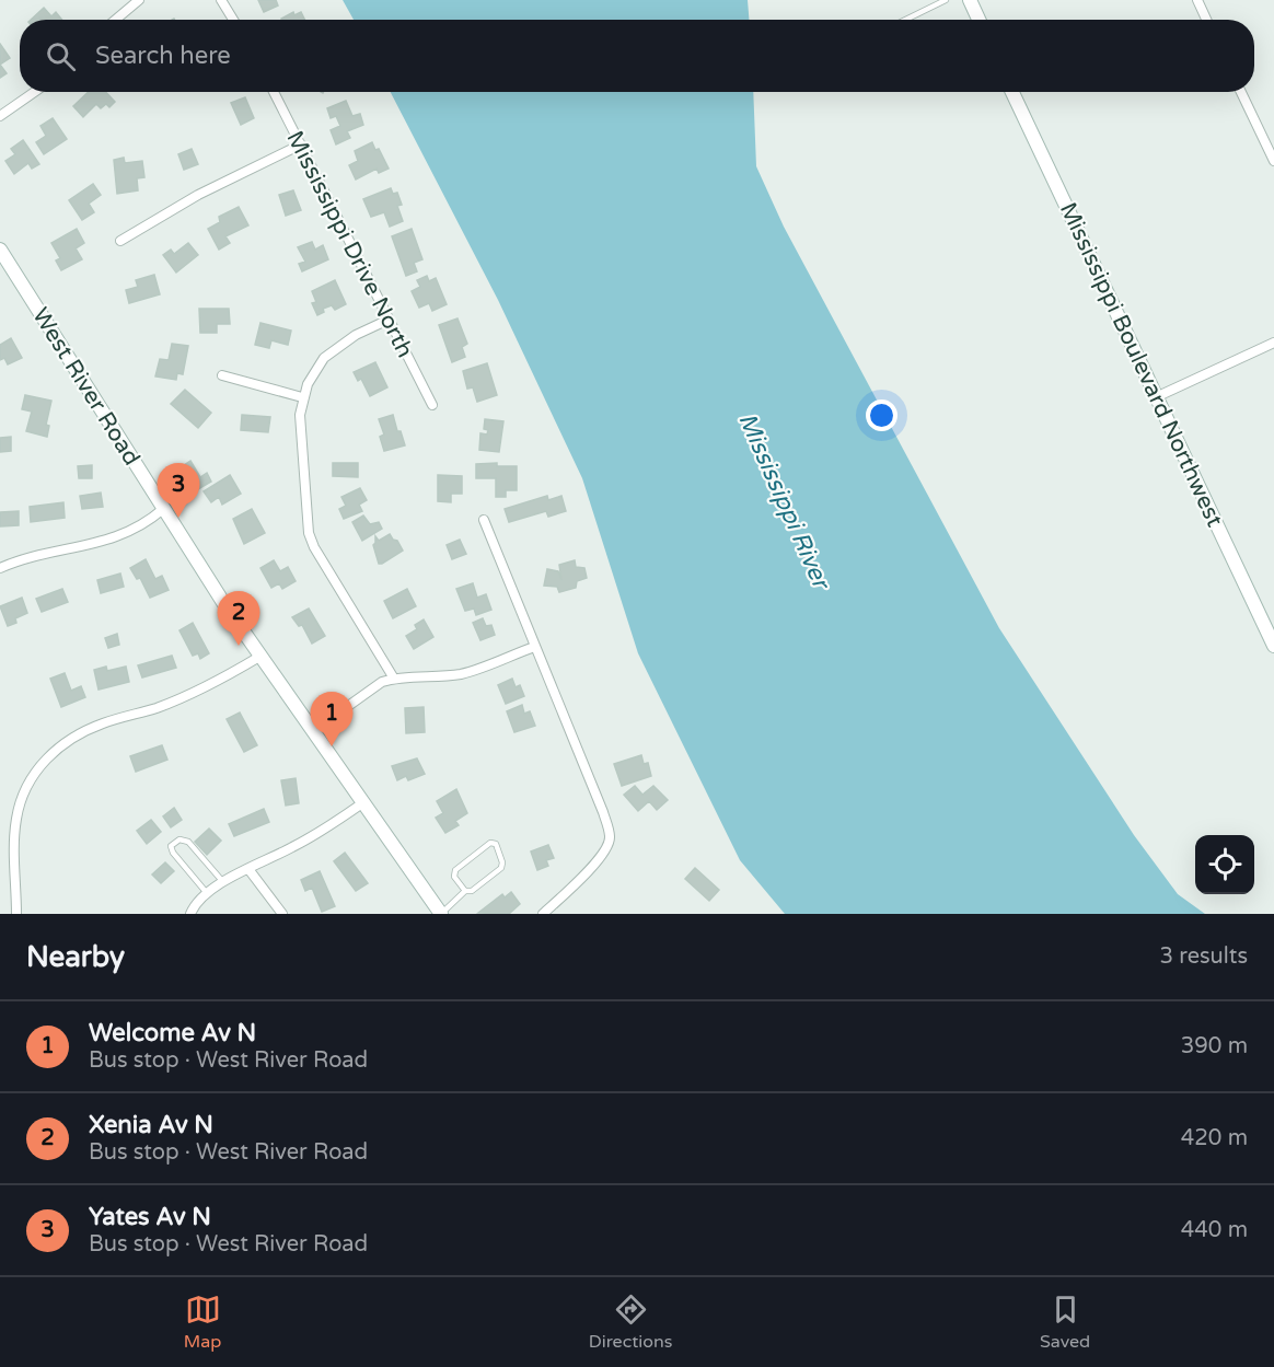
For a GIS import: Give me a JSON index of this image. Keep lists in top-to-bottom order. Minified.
{"streets":{"main road":["Mississippi Boulevard Northwest","West River Road"],"street":["Mississippi Drive North"]},"water":["Mississippi River"],"page":{"search":"Search here","pins":["3","2","1"],"heading":["Nearby","3 results"],"list":[{"mark":"1","name":"Welcome Av N","note":"Bus stop · West River Road","value":"390 m"},{"mark":"2","name":"Xenia Av N","note":"Bus stop · West River Road","value":"420 m"},{"mark":"3","name":"Yates Av N","note":"Bus stop · West River Road","value":"440 m"}],"nav":["Map","Directions","Saved"]}}
